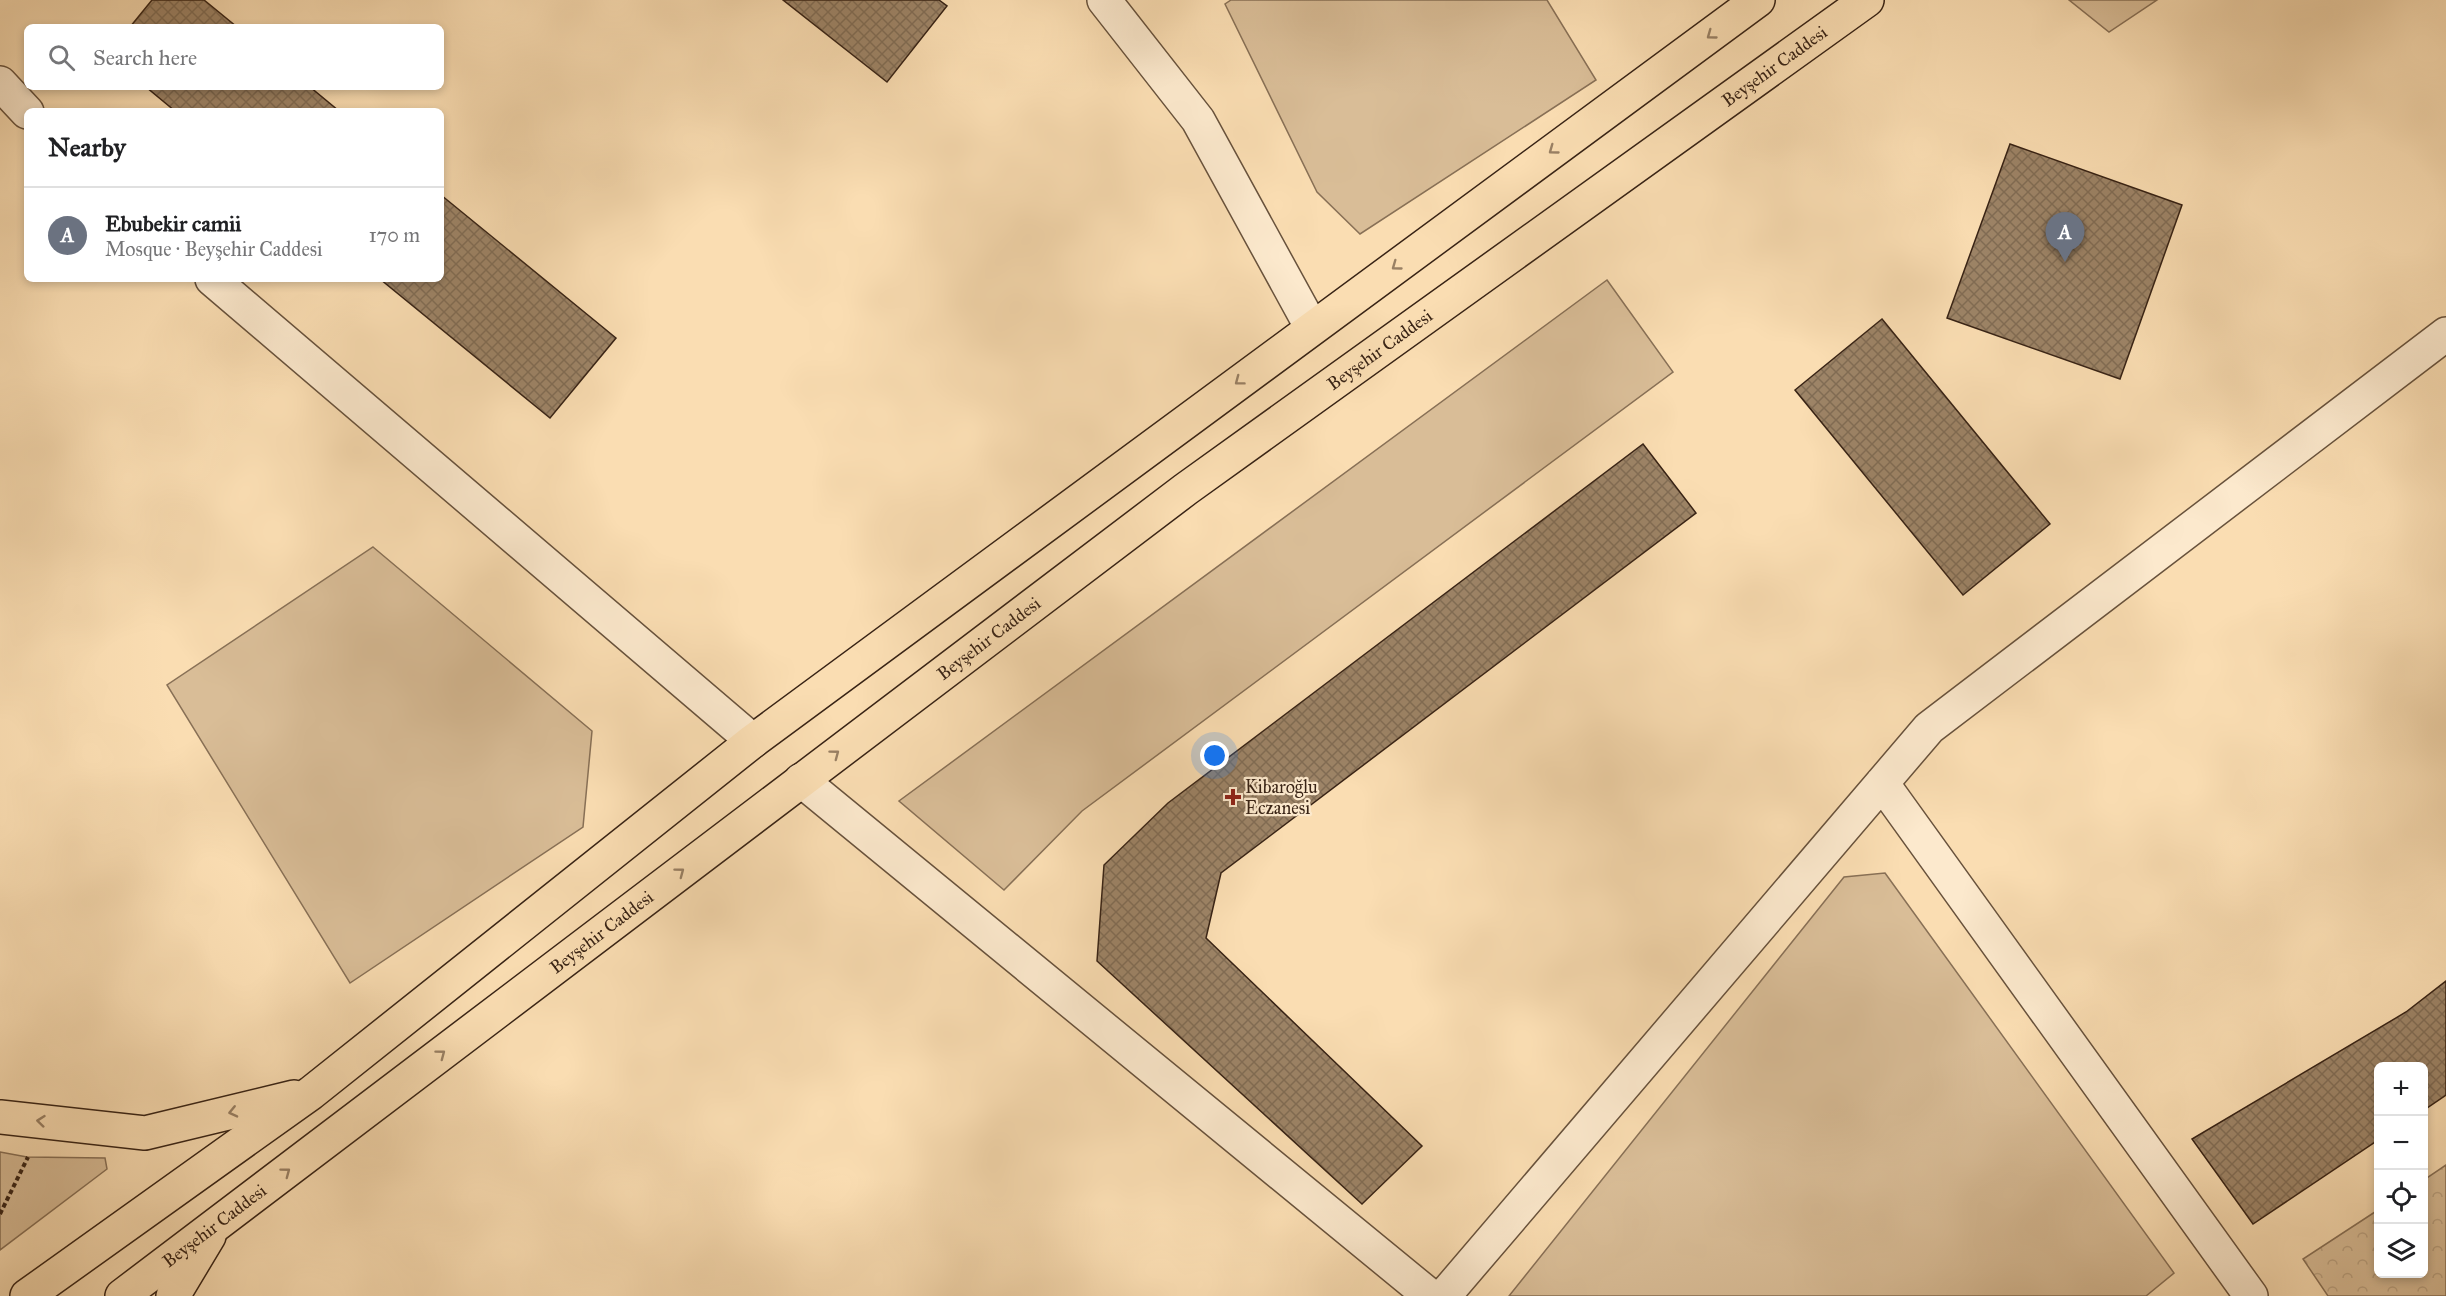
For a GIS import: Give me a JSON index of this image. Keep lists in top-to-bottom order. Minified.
{"streets":{"main road":["Beyşehir Caddesi"]},"places":{"health":["Kibaroğlu Eczanesi"]},"page":{"search":"Search here","heading":"Nearby","list":[{"mark":"A","name":"Ebubekir camii","note":"Mosque · Beyşehir Caddesi","value":"170 m"}],"pins":"A","map_buttons":["+","−"]}}
